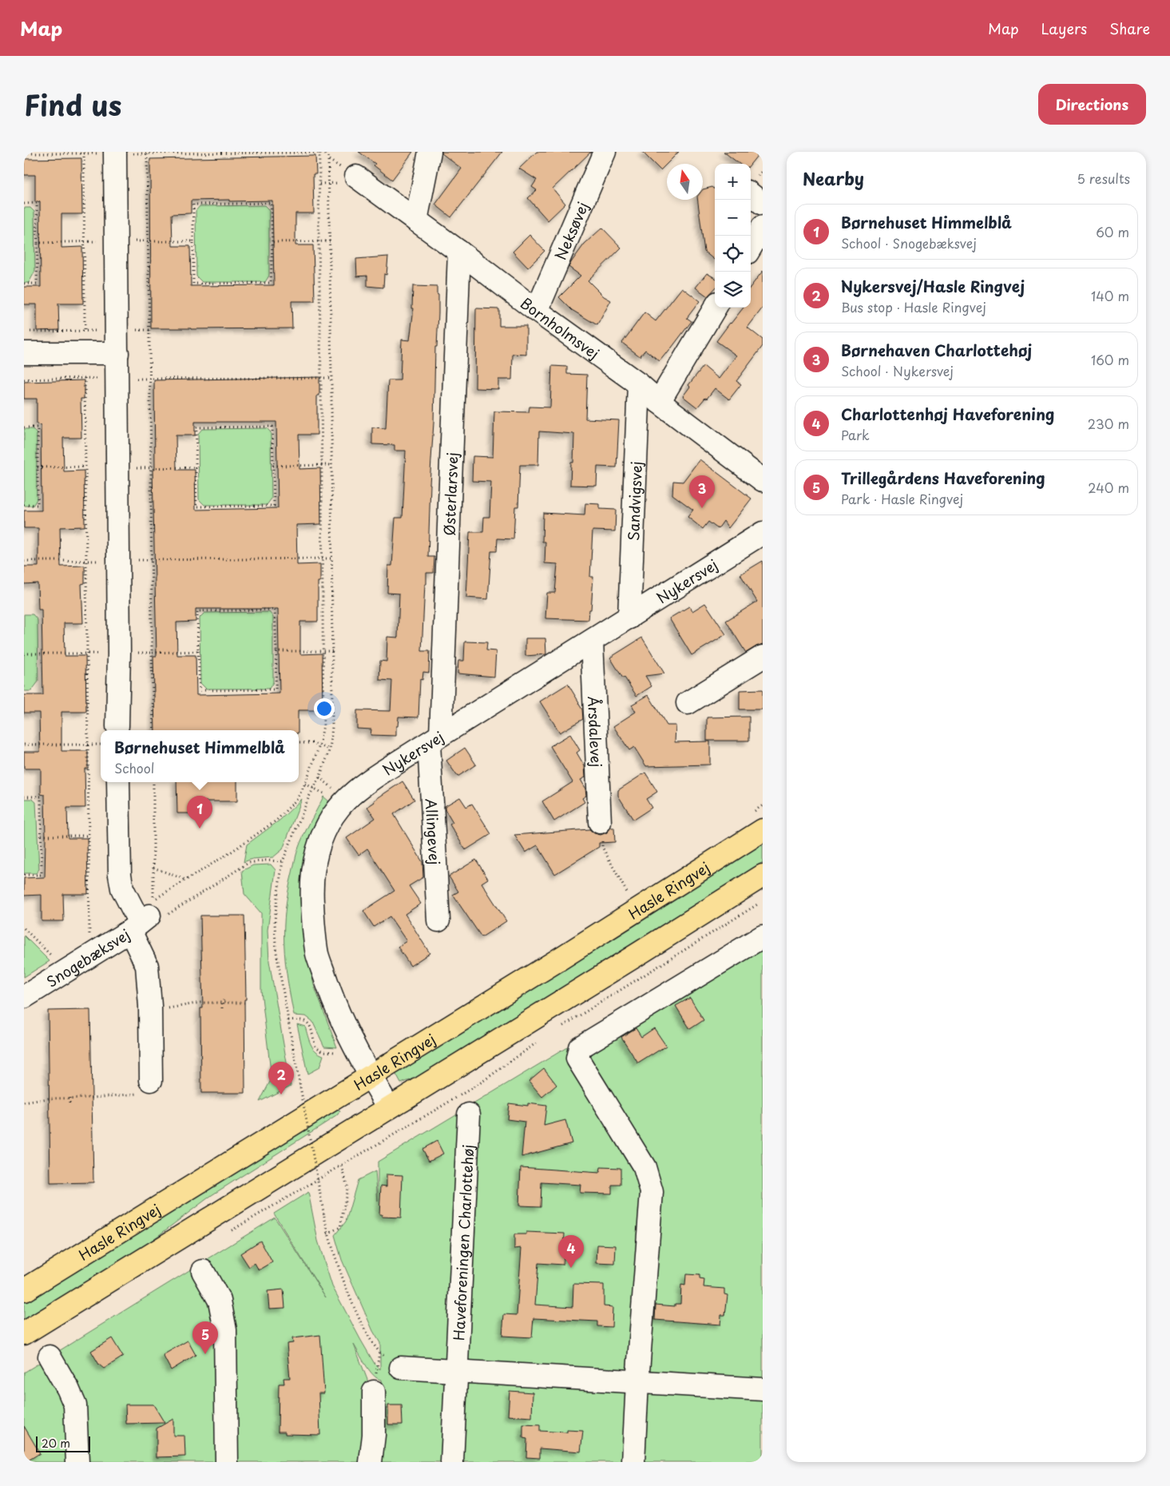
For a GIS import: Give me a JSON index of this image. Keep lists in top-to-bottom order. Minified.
{"streets":{"main road":["Hasle Ringvej"],"street":["Neksøvej","Bornholmsvej","Østerlarsvej","Sandvigsvej","Nykersvej","Årsdalevej","Allingevej","Snogebæksvej","Haveforeningen Charlottehøj"]},"crossings":[["Neksøvej","Bornholmsvej"],["Bornholmsvej","Østerlarsvej"],["Bornholmsvej","Sandvigsvej"],["Østerlarsvej","Nykersvej"],["Østerlarsvej","Allingevej"],["Sandvigsvej","Nykersvej"],["Nykersvej","Årsdalevej"],["Nykersvej","Allingevej"],["Nykersvej","Hasle Ringvej"]],"scale_bar":"20 m","north":"top","page":{"header":"Map","nav":["Map","Layers","Share"],"title":"Find us","buttons":"Directions","heading":["Nearby","5 results"],"map_buttons":["+","−"],"list":[{"mark":"1","name":"Børnehuset Himmelblå","note":"School · Snogebæksvej","value":"60 m"},{"mark":"2","name":"Nykersvej/Hasle Ringvej","note":"Bus stop · Hasle Ringvej","value":"140 m"},{"mark":"3","name":"Børnehaven Charlottehøj","note":"School · Nykersvej","value":"160 m"},{"mark":"4","name":"Charlottenhøj Haveforening","note":"Park","value":"230 m"},{"mark":"5","name":"Trillegårdens Haveforening","note":"Park · Hasle Ringvej","value":"240 m"}],"pins":["3","1","2","4","5"],"popup":["Børnehuset Himmelblå","School"],"scale":"20 m"}}
